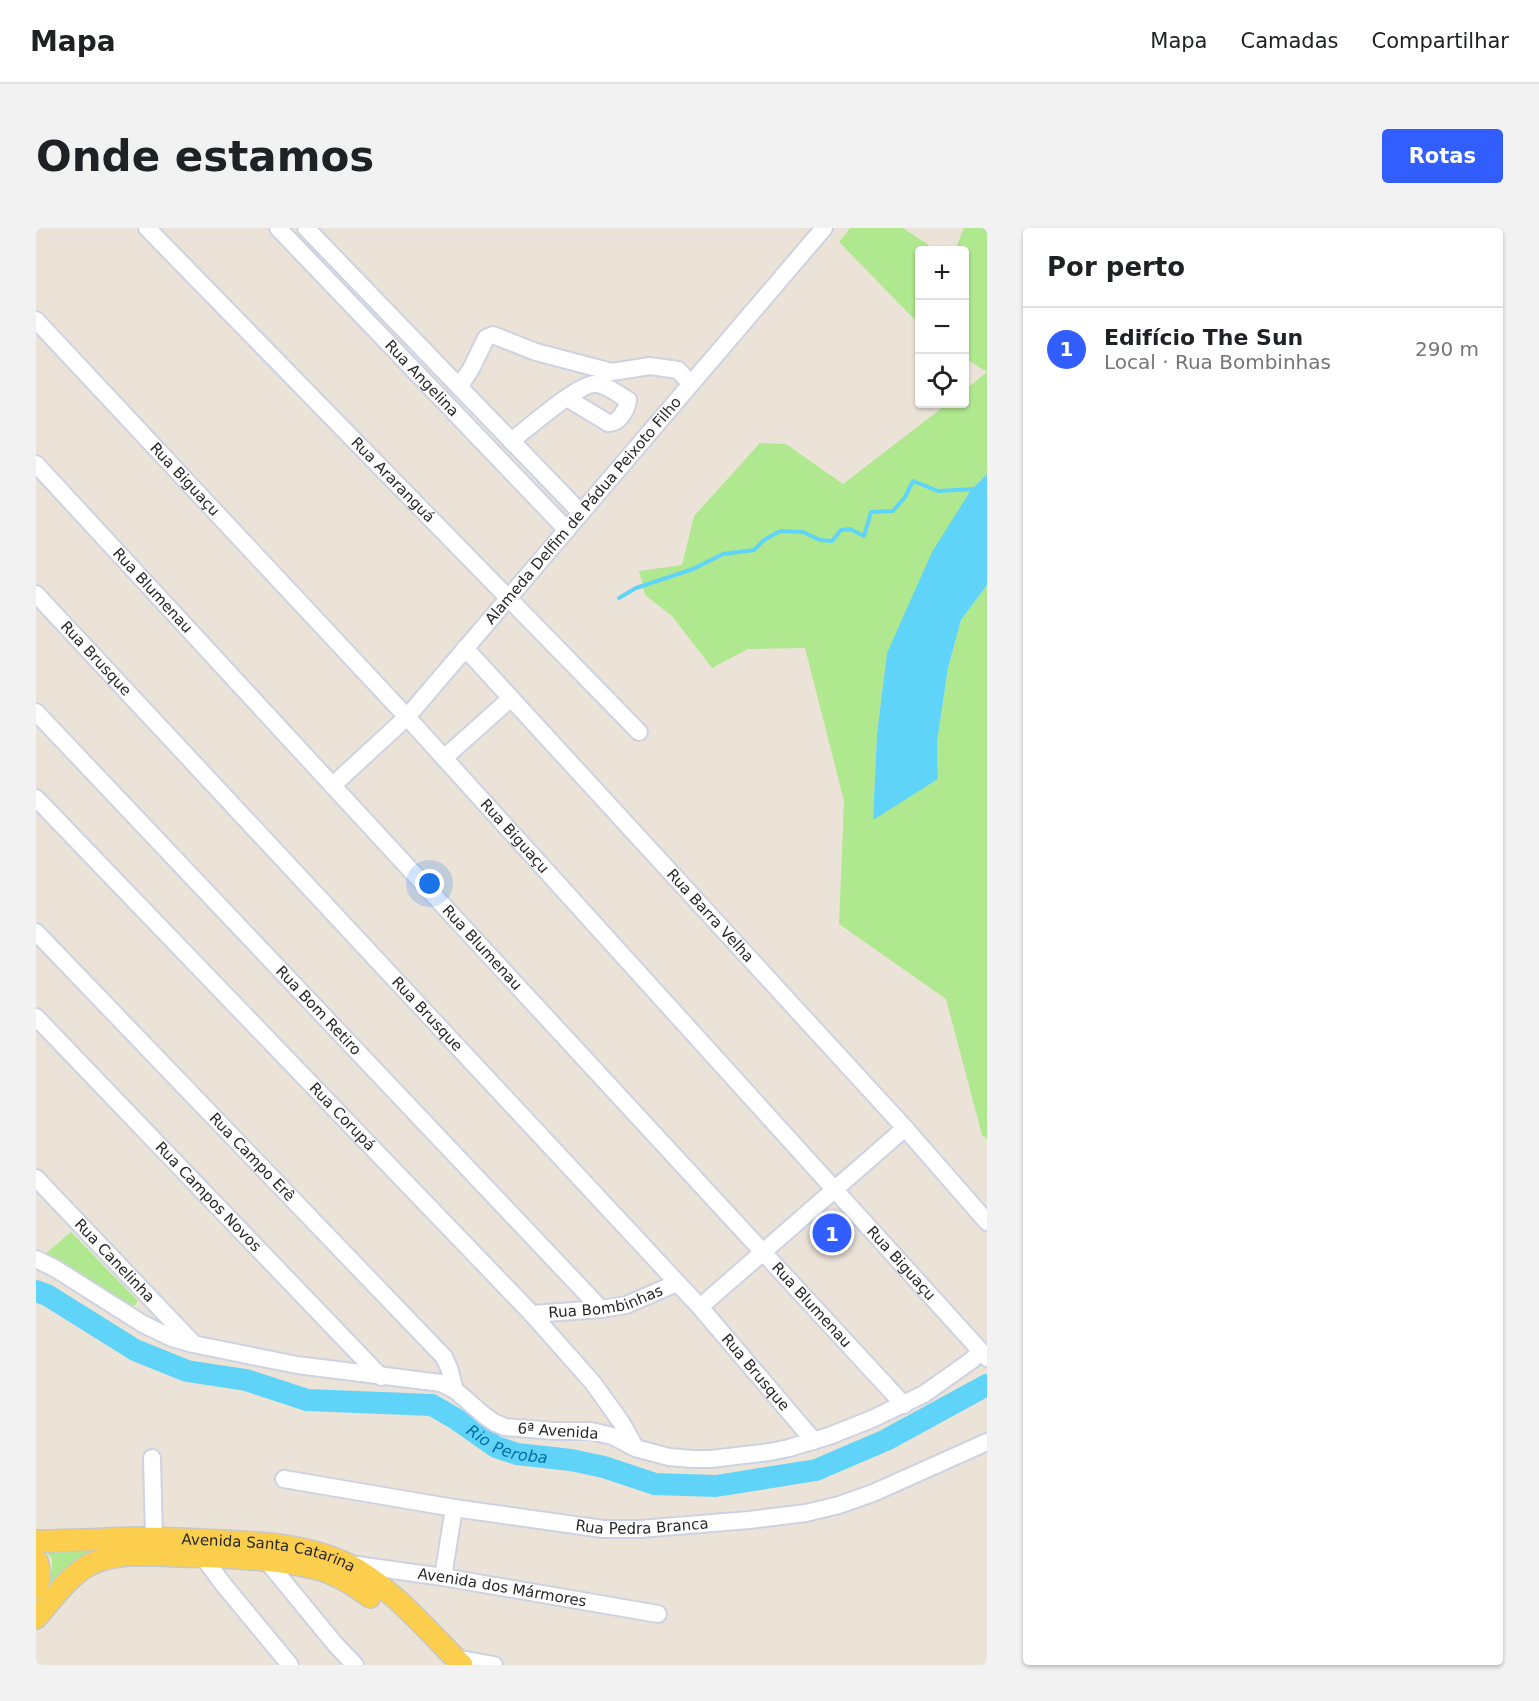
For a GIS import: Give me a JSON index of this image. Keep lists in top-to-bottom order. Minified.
{"streets":{"main road":["Avenida Santa Catarina"],"street":["Rua Angelina","Rua Biguaçu","Rua Araranguá","Alameda Delfim de Pádua Peixoto Filho","Rua Blumenau","Rua Brusque","Rua Barra Velha","Rua Bom Retiro","Rua Corupá","Rua Campo Erê","Rua Campos Novos","Rua Canelinha","Rua Bombinhas","6ª Avenida","Rua Pedra Branca","Avenida dos Mármores"]},"crossings":[["Rua Angelina","Alameda Delfim de Pádua Peixoto Filho"],["Rua Biguaçu","Alameda Delfim de Pádua Peixoto Filho"],["Rua Biguaçu","6ª Avenida"],["Rua Araranguá","Alameda Delfim de Pádua Peixoto Filho"],["Alameda Delfim de Pádua Peixoto Filho","Rua Blumenau"],["Alameda Delfim de Pádua Peixoto Filho","Rua Barra Velha"],["Rua Blumenau","6ª Avenida"],["Rua Brusque","Rua Bombinhas"],["Rua Brusque","6ª Avenida"],["Rua Bom Retiro","Rua Bombinhas"],["Rua Corupá","Rua Bombinhas"],["Rua Corupá","6ª Avenida"],["Rua Campo Erê","6ª Avenida"],["Rua Campos Novos","6ª Avenida"],["Rua Canelinha","6ª Avenida"],["Avenida Santa Catarina","Avenida dos Mármores"]],"water":["Rio Peroba"],"page":{"header":"Mapa","nav":["Mapa","Camadas","Compartilhar"],"buttons":"Rotas","title":"Onde estamos","heading":"Por perto","map_buttons":["+","−"],"list":[{"mark":"1","name":"Edifício The Sun","note":"Local · Rua Bombinhas","value":"290 m"}],"pins":"1"}}
